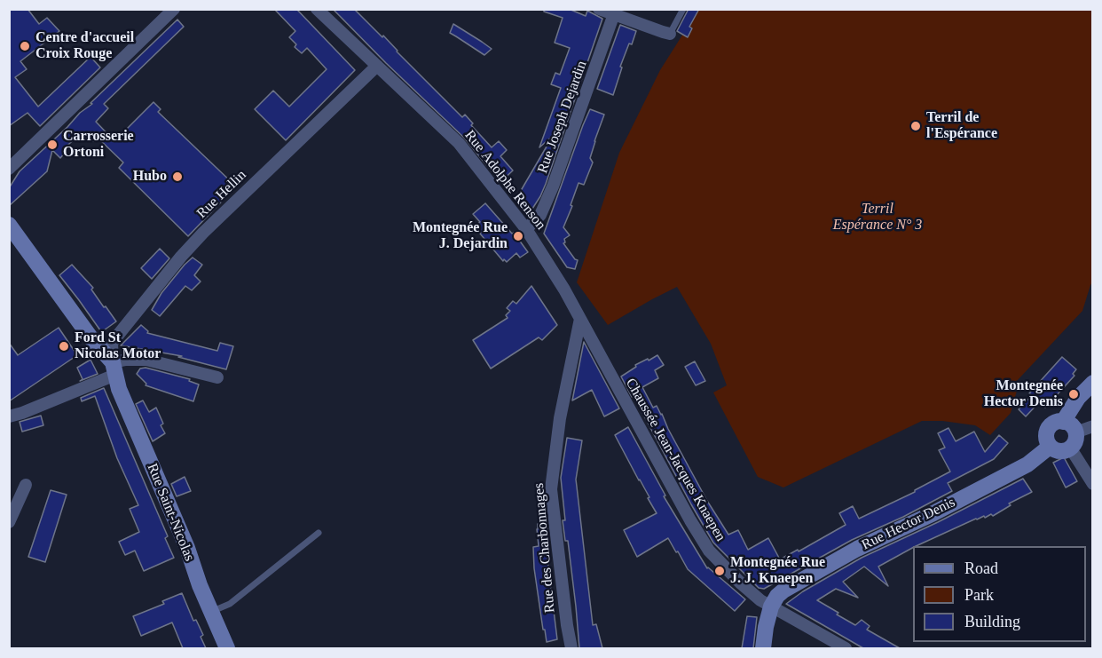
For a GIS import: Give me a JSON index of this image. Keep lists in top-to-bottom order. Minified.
{"streets":{"street":["Rue Joseph Dejardin","Rue Adolphe Renson","Rue Hellin","Chaussée Jean-Jacques Knaepen","Rue Saint-Nicolas","Rue Hector Denis","Rue des Charbonnages"]},"crossings":[["Rue Joseph Dejardin","Rue Adolphe Renson"],["Rue Adolphe Renson","Rue Hellin"],["Rue Adolphe Renson","Chaussée Jean-Jacques Knaepen"],["Rue Adolphe Renson","Rue des Charbonnages"],["Rue Hellin","Rue Saint-Nicolas"],["Chaussée Jean-Jacques Knaepen","Rue Hector Denis"],["Chaussée Jean-Jacques Knaepen","Rue des Charbonnages"]],"parks":["Terril Espérance N° 3"],"places":["Centre d'accueil Croix Rouge","Terril de l'Espérance","Carrosserie Ortoni","Hubo","Montegnée Rue J. Dejardin","Ford St Nicolas Motor","Montegnée Hector Denis","Montegnée Rue J. J. Knaepen"],"legend":["Road","Park","Building"]}
